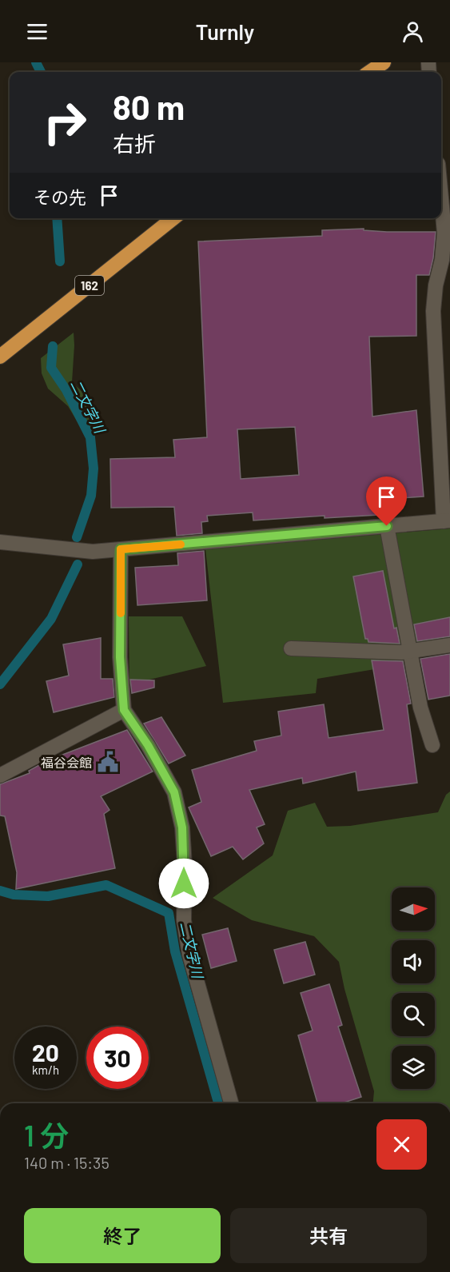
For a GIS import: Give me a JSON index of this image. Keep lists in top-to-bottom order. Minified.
{"streets":{"highway":["162"]},"water":["二文字川"],"places":{"public building":["福谷会館"]},"north":"right","page":{"header":"Turnly","turn":["80 m","右折"],"then":"その先","speed":"20 km/h","limit":"30","heading":["1 分","140 m · 15:35"],"buttons":["終了","共有"]}}
